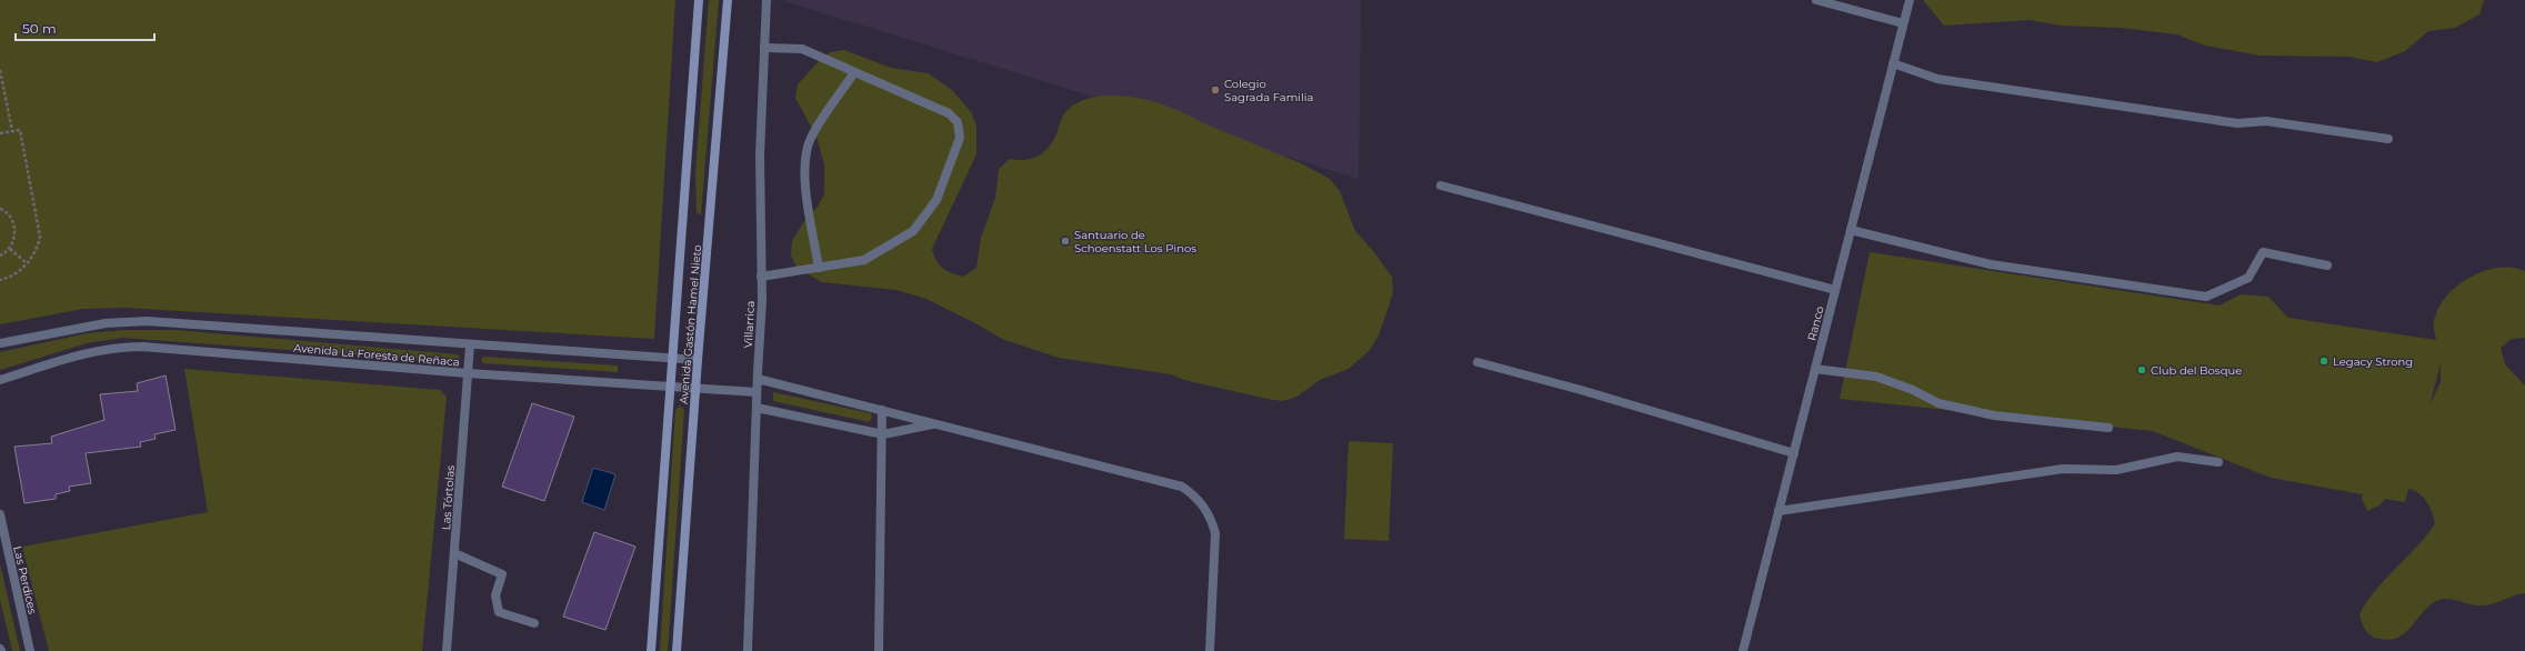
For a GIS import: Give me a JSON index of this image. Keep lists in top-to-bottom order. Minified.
{"streets":{"main road":["Avenida Gastón Hamel Nieto"],"street":["Ranco","Villarrica","Avenida La Foresta de Reñaca","Las Tórtolas","Las Perdices"]},"crossings":[["Avenida Gastón Hamel Nieto","Avenida La Foresta de Reñaca"],["Villarrica","Avenida La Foresta de Reñaca"],["Avenida La Foresta de Reñaca","Las Tórtolas"]],"places":["Colegio Sagrada Familia","Santuario de Schoenstatt Los Pinos","Legacy Strong","Club del Bosque"],"scale_bar":"50 m"}
